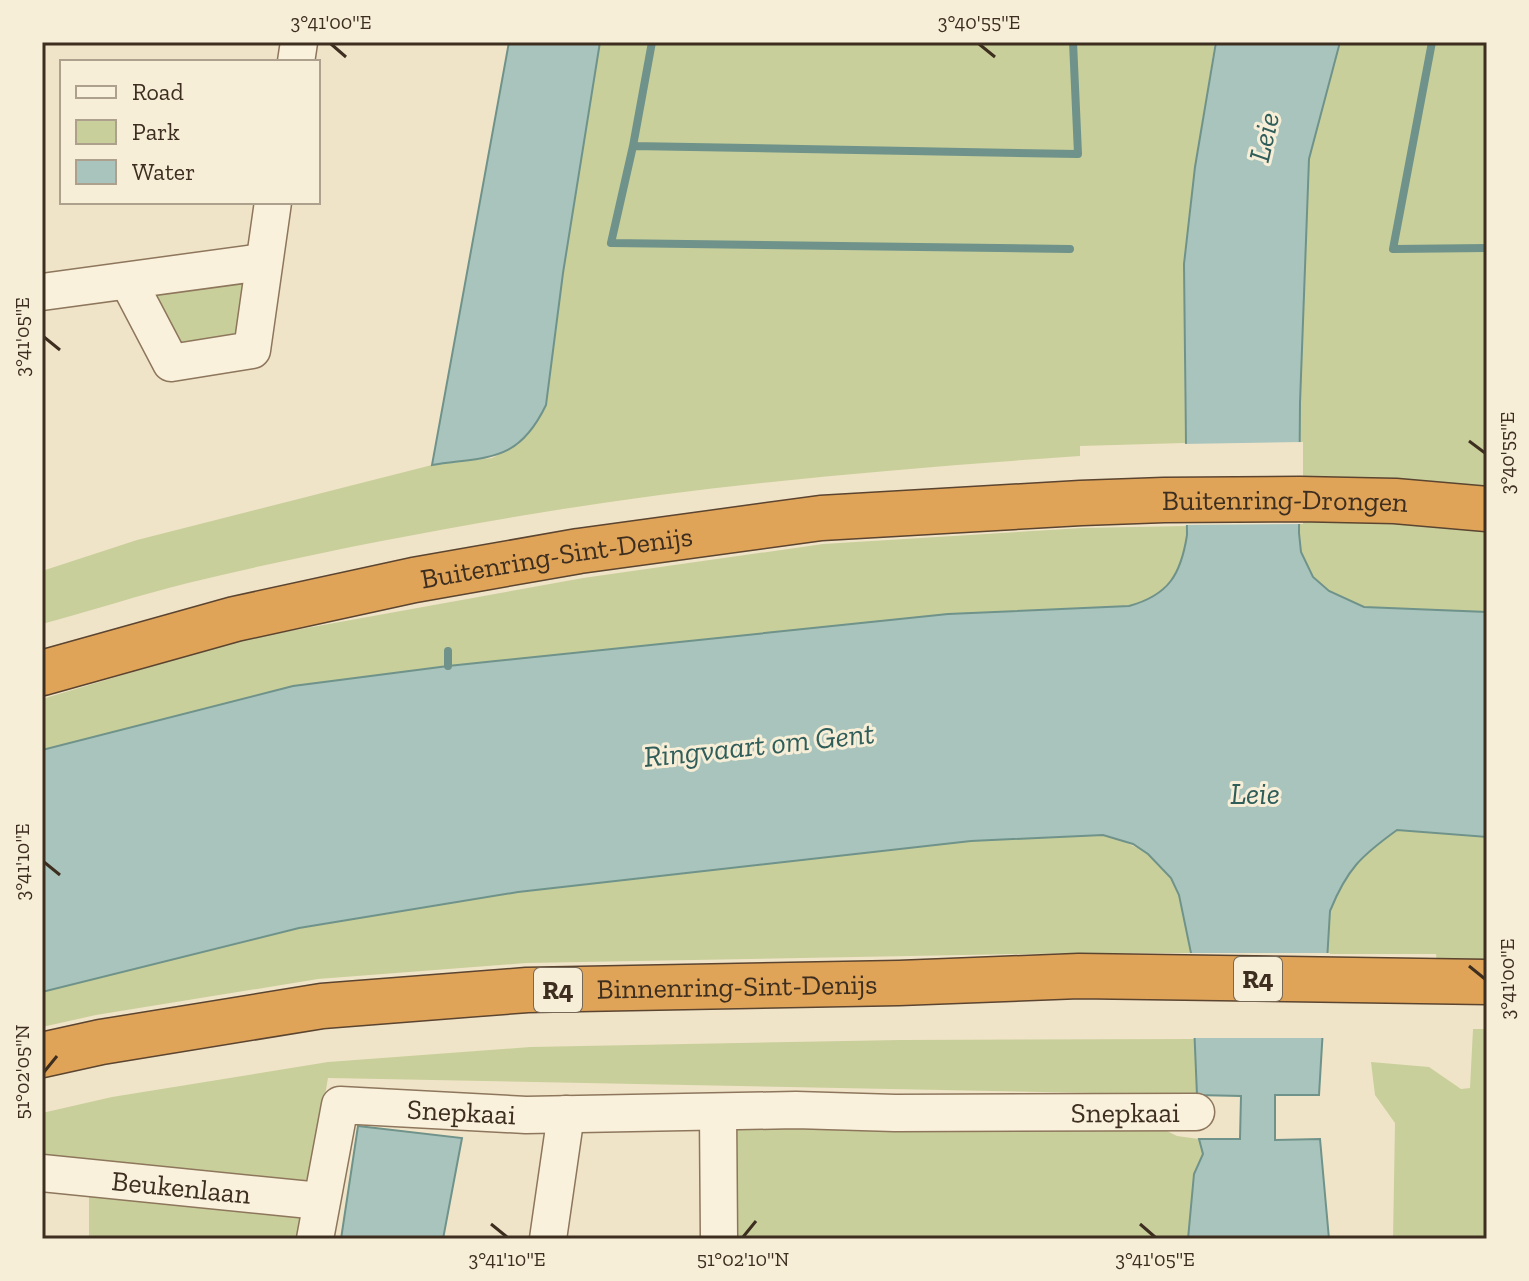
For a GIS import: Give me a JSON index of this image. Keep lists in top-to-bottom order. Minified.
{"streets":{"highway":["Buitenring-Drongen","Buitenring-Sint-Denijs","R4","Binnenring-Sint-Denijs"],"street":["Snepkaai","Beukenlaan"]},"crossings":[["Buitenring-Drongen","Buitenring-Sint-Denijs"],["Snepkaai","Beukenlaan"]],"water":["Leie","Ringvaart om Gent"],"legend":["Road","Park","Water"],"coordinates":["3°41'00\"E","3°40'55\"E","3°41'05\"E","3°41'10\"E","51°02'05\"N","51°02'10\"N"]}
